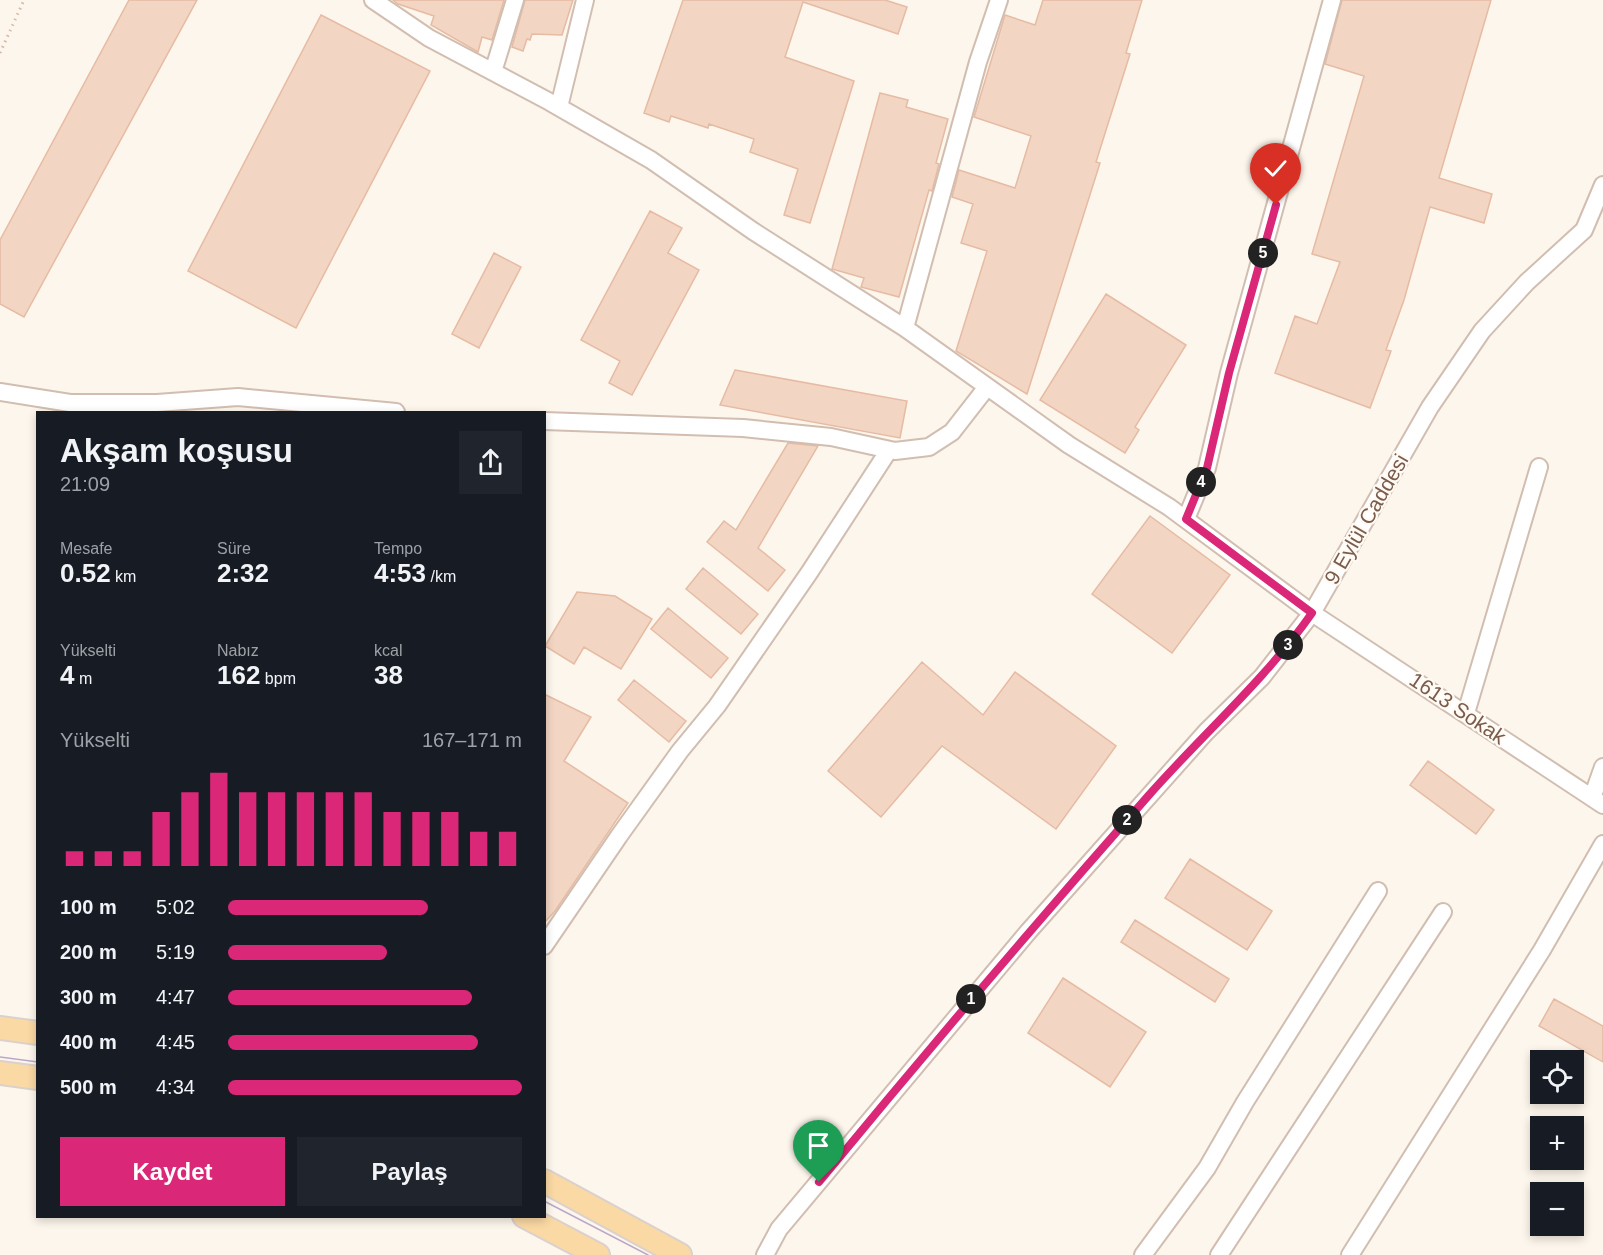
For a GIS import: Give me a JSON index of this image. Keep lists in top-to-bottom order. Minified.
{"streets":{"street":["9 Eylül Caddesi","1613 Sokak"]},"crossings":[["9 Eylül Caddesi","1613 Sokak"]],"page":{"pins":["5","4","3","2","1"],"heading":["Akşam koşusu","21:09"],"stats":[["Mesafe","0.52 km"],["Süre","2:32"],["Tempo","4:53 /km"],["Yükselti","4 m"],["Nabız","162 bpm"],["kcal","38"]],"chart":["Yükselti","167–171 m"],"list":[{"name":"100 m","note":"5:02"},{"name":"200 m","note":"5:19"},{"name":"300 m","note":"4:47"},{"name":"400 m","note":"4:45"},{"name":"500 m","note":"4:34"}],"map_buttons":["+","−"],"buttons":["Kaydet","Paylaş"]}}
